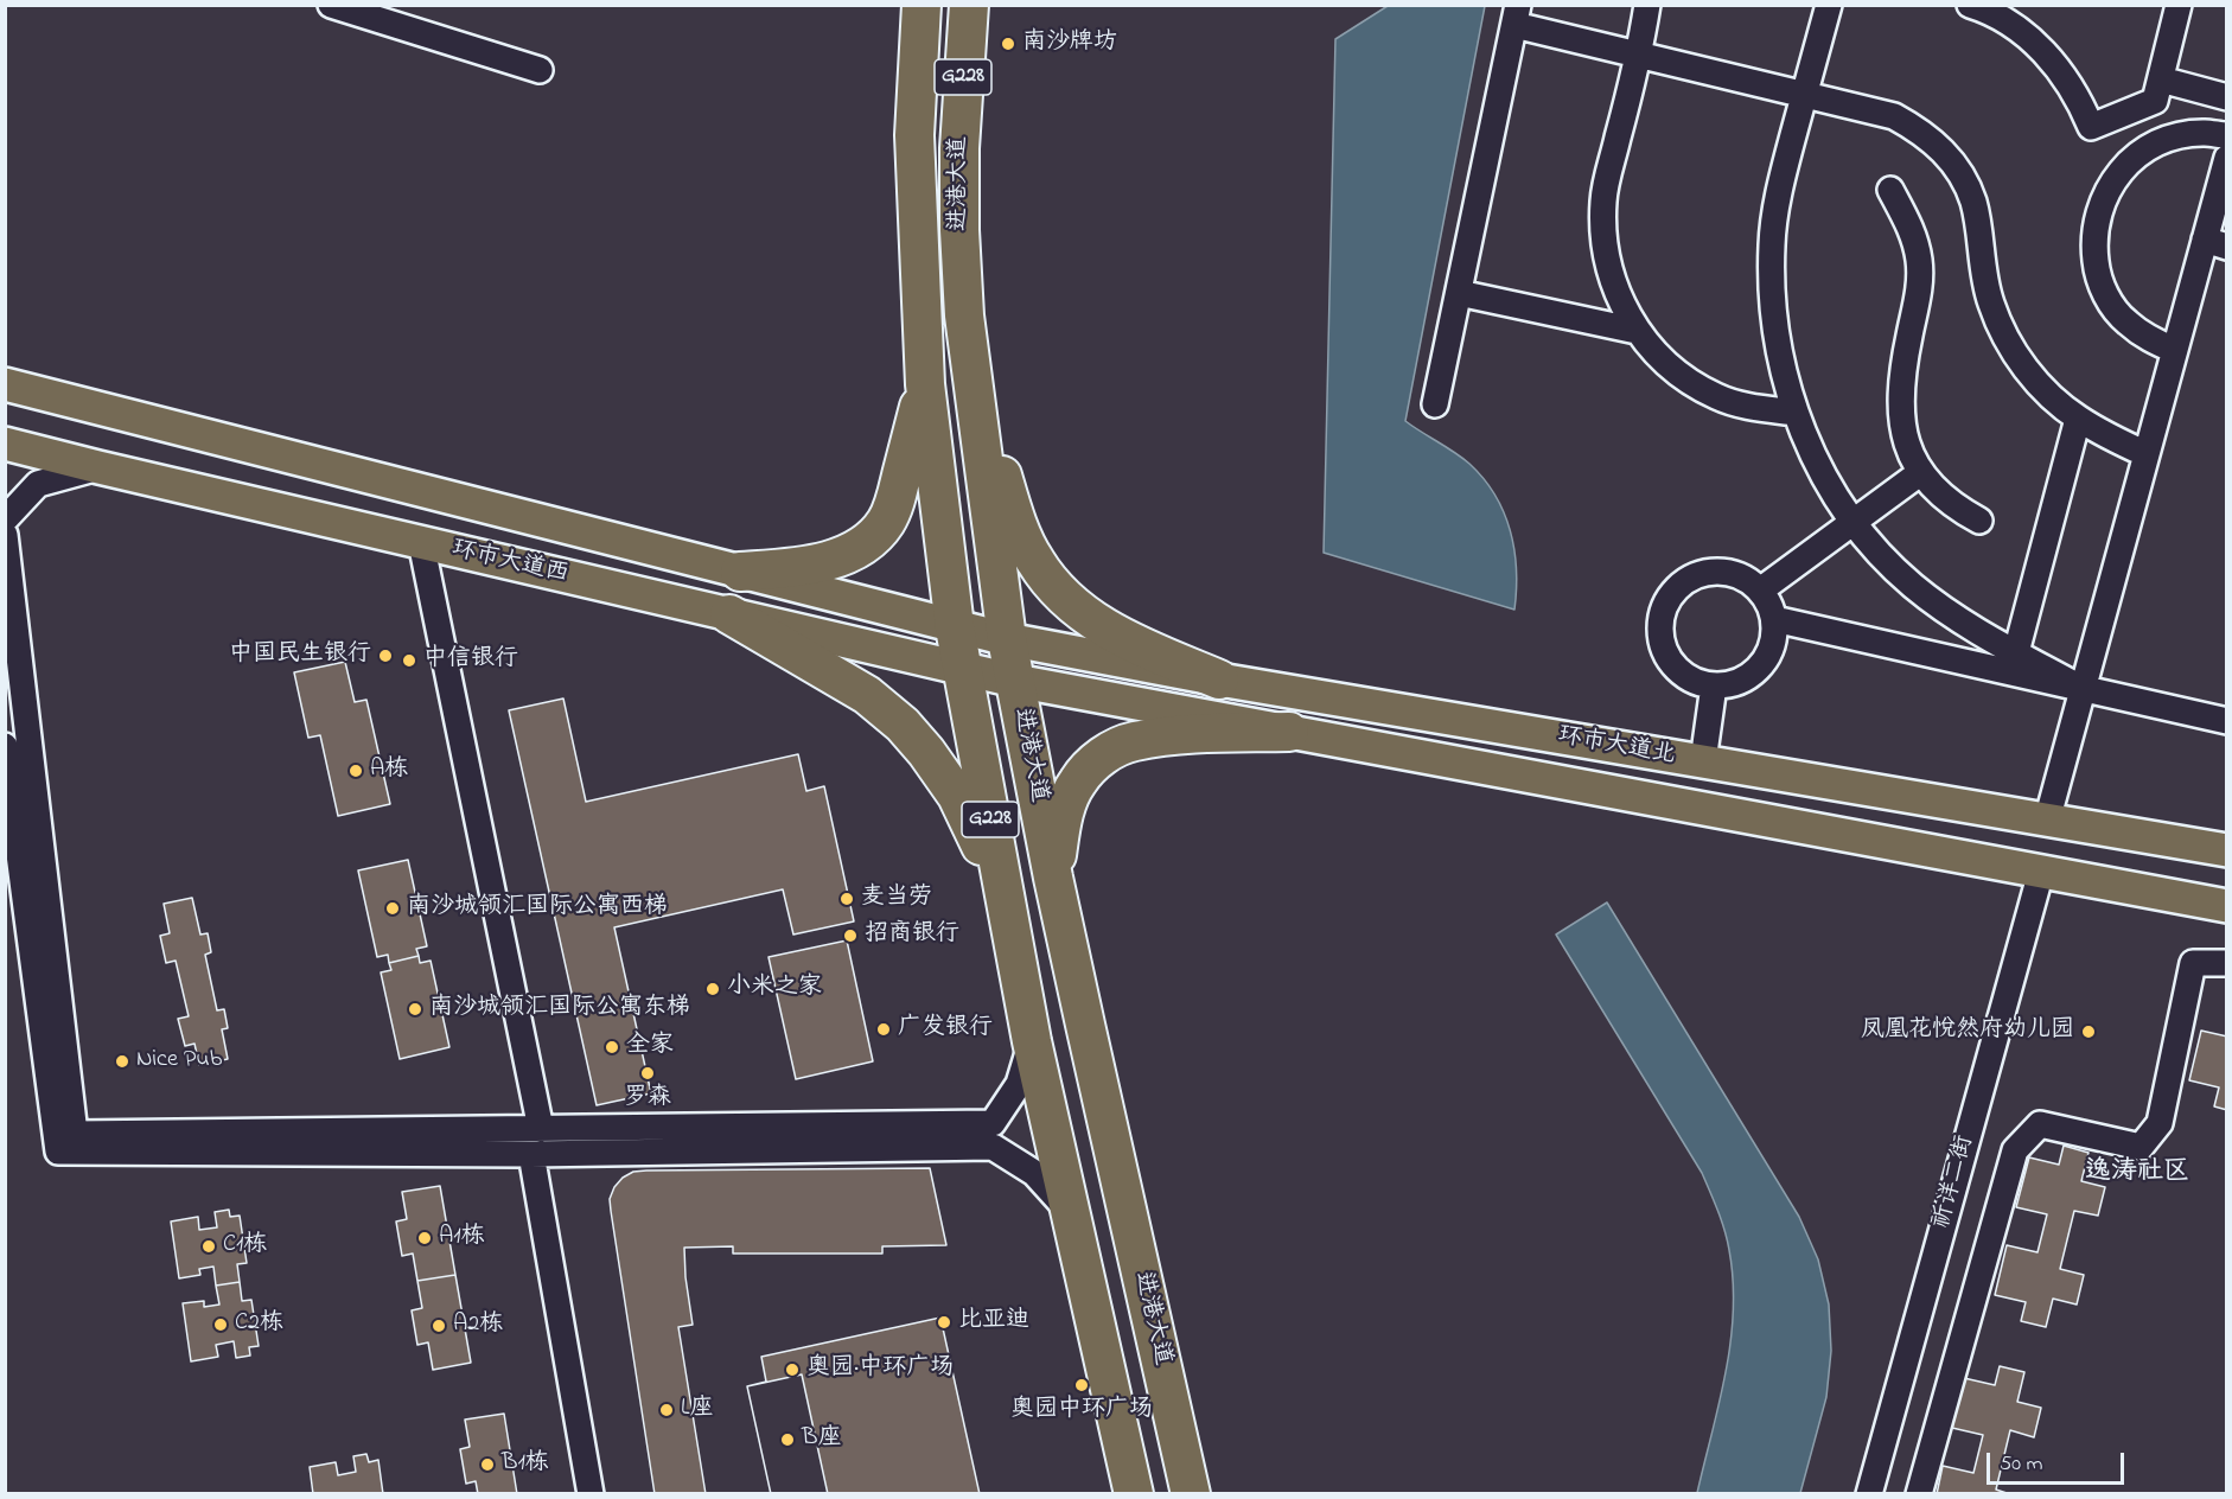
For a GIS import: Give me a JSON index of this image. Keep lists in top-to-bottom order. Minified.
{"streets":{"highway":["G228","进港大道"],"main road":["环市大道西","环市大道北"],"street":["祈详二街"]},"crossings":[["进港大道","环市大道西"],["进港大道","环市大道北"],["环市大道西","环市大道北"],["环市大道北","祈详二街"]],"districts":["逸涛社区"],"places":["南沙牌坊","中国民生银行","中信银行","A栋","麦当劳","南沙城领汇国际公寓西梯","招商银行","小米之家","南沙城领汇国际公寓东梯","广发银行","凤凰花悦然府幼儿园","全家","Nice Pub","罗森","A1栋","C1栋","比亚迪","C2栋","A2栋","奥园·中环广场","奥园中环广场","L座","B座","B1栋"],"scale_bar":"50 m"}
